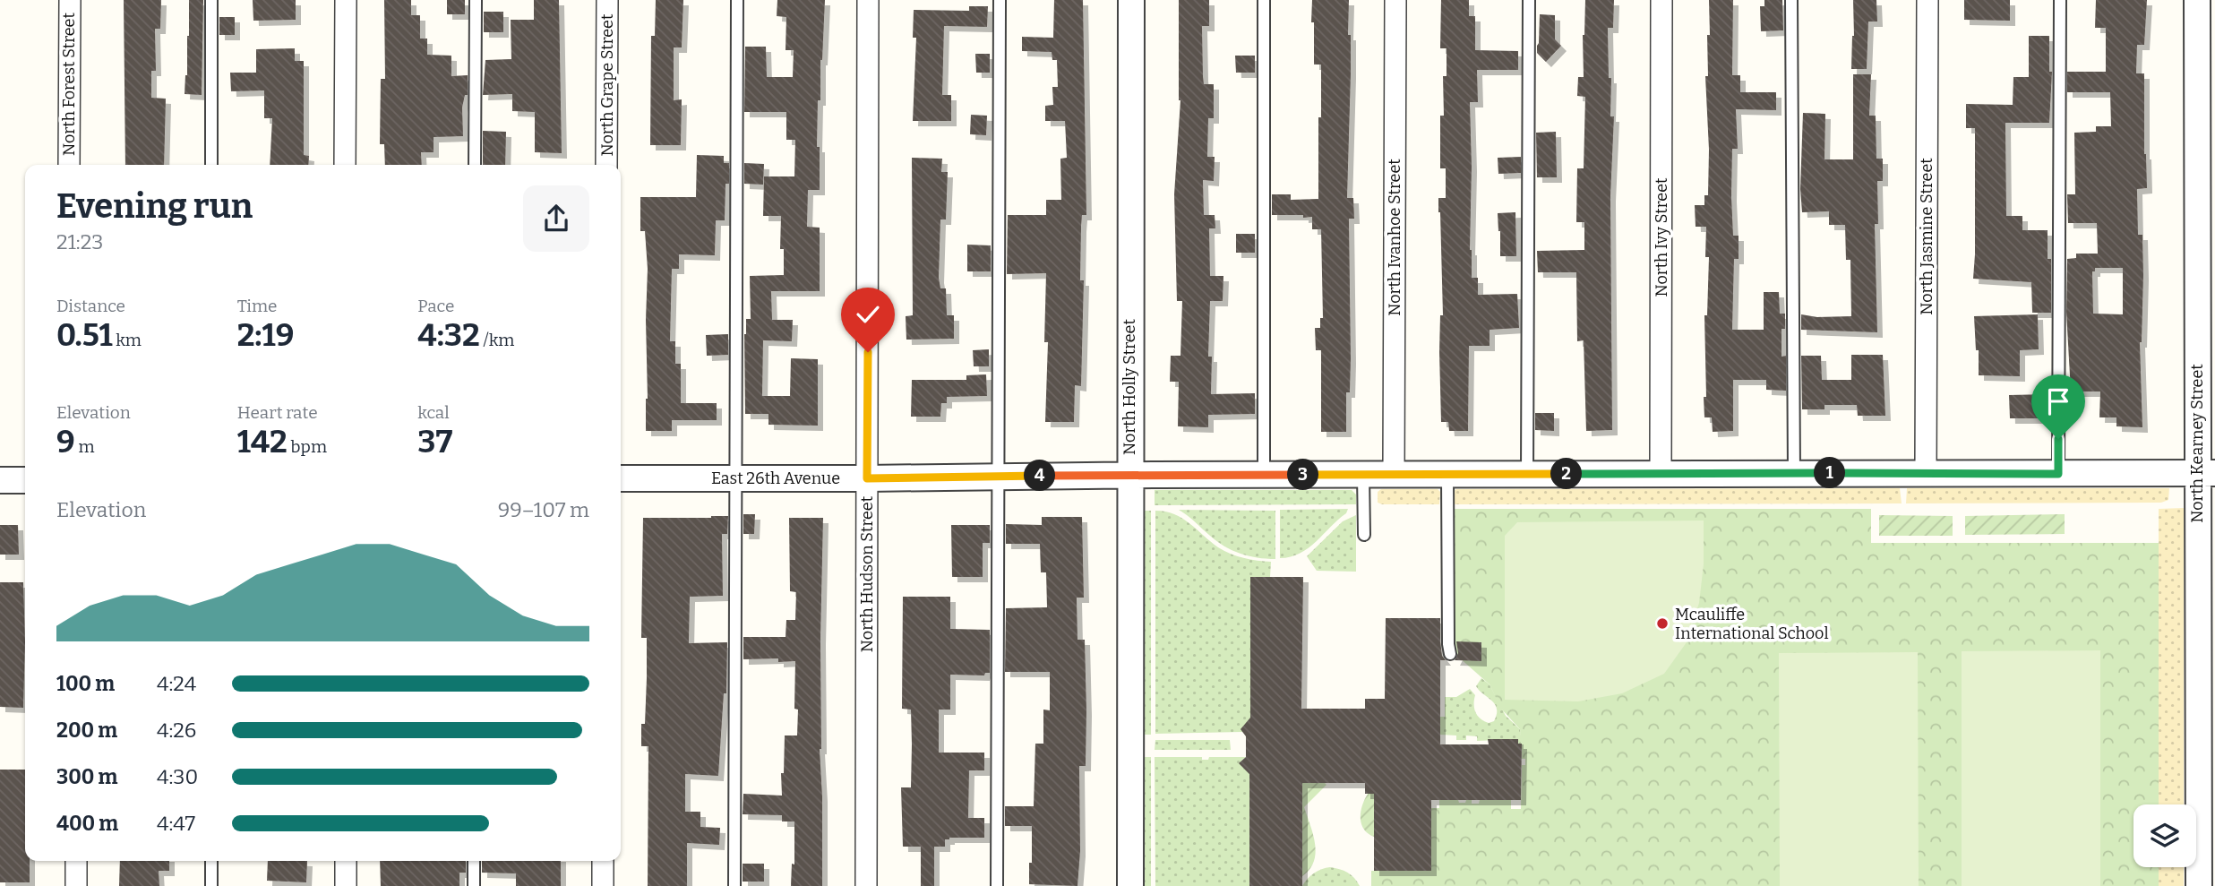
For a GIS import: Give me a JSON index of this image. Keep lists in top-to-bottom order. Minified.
{"streets":{"street":["North Forest Street","North Grape Street","North Jasmine Street","North Ivanhoe Street","North Ivy Street","North Holly Street","North Kearney Street","East 26th Avenue","North Hudson Street"]},"crossings":[["North Jasmine Street","East 26th Avenue"],["North Ivanhoe Street","East 26th Avenue"],["North Ivy Street","East 26th Avenue"],["North Holly Street","East 26th Avenue"],["North Kearney Street","East 26th Avenue"],["East 26th Avenue","North Hudson Street"]],"places":["Mcauliffe International School"],"page":{"heading":["Evening run","21:23"],"stats":[["Distance","0.51 km"],["Time","2:19"],["Pace","4:32 /km"],["Elevation","9 m"],["Heart rate","142 bpm"],["kcal","37"]],"pins":["1","2","3","4"],"chart":["Elevation","99–107 m"],"list":[{"name":"100 m","note":"4:24"},{"name":"200 m","note":"4:26"},{"name":"300 m","note":"4:30"},{"name":"400 m","note":"4:47"}]}}
